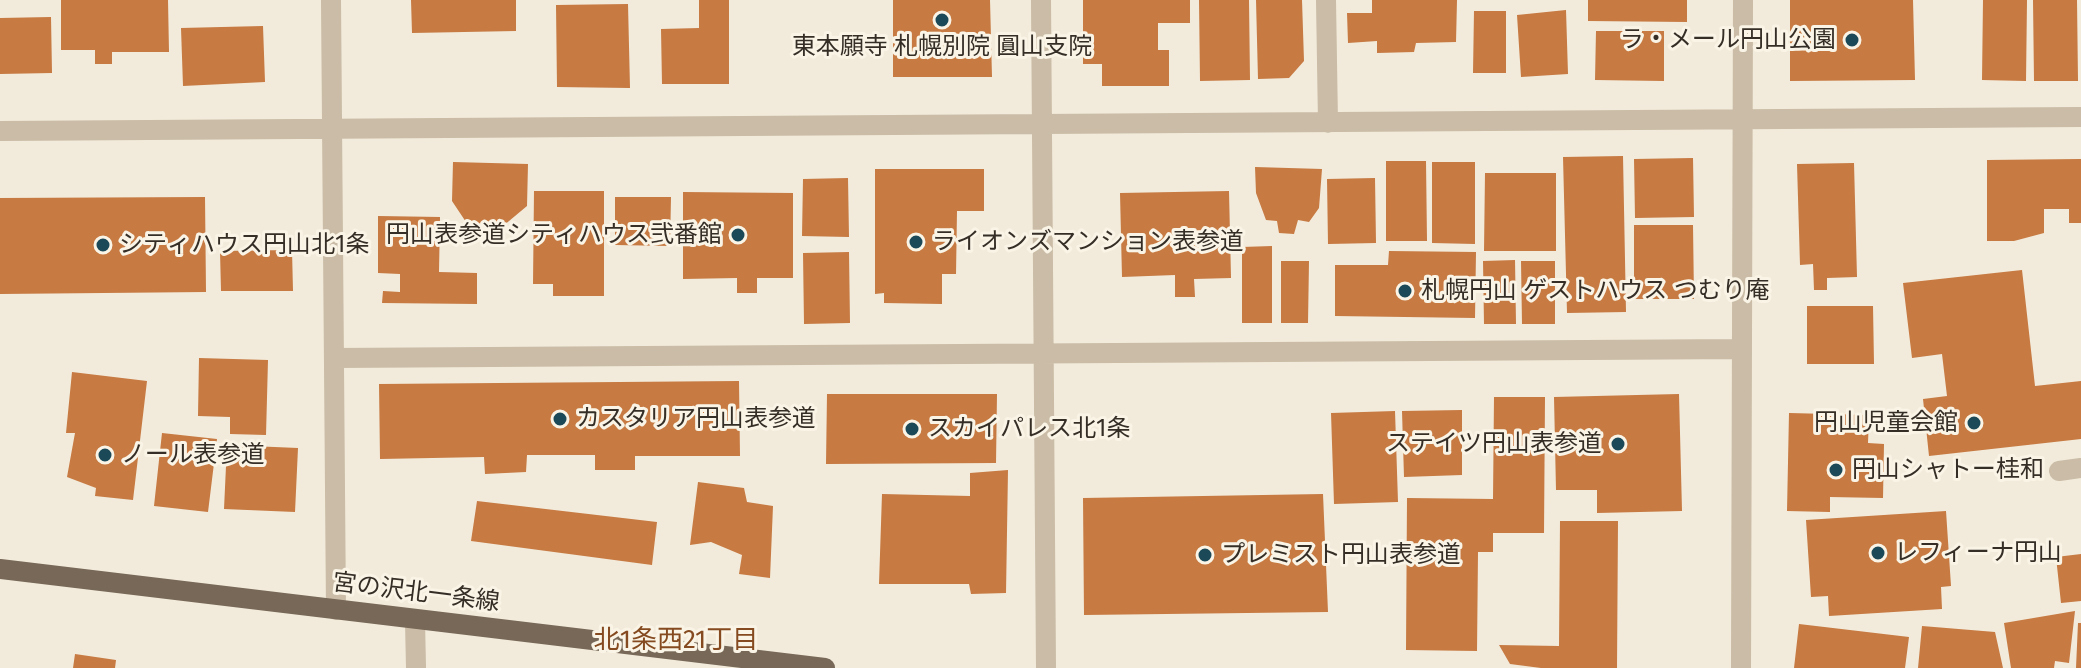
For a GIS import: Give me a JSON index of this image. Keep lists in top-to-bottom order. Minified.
{"streets":{"main road":["宮の沢北一条線"]},"districts":["北1条西21丁目"],"places":["東本願寺 札幌別院 圓山支院","ラ・メール円山公園","円山表参道シティハウス弐番館","ライオンズマンション表参道","シティハウス円山北1条","札幌円山 ゲストハウス つむり庵","カスタリア円山表参道","円山児童会館","スカイパレス北1条","ステイツ円山表参道","ノール表参道","円山シャトー桂和","レフィーナ円山","プレミスト円山表参道"]}
